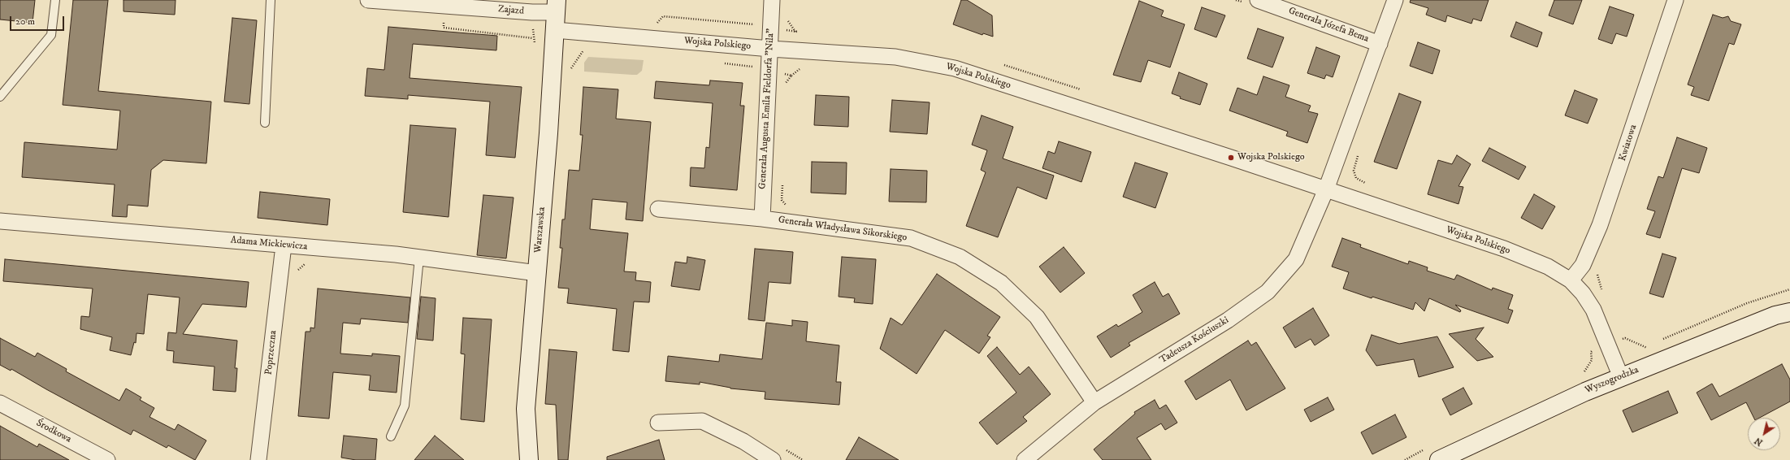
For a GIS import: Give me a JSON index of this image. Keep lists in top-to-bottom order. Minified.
{"streets":{"street":["Zajazd","Generała Józefa Bema","Wojska Polskiego","Generała Augusta Emila Fieldorfa \"Nila\"","Kwiatowa","Generała Władysława Sikorskiego","Warszawska","Adama Mickiewicza","Tadeusza Kościuszki","Poprzeczna","Wyszogrodzka","Środkowa"]},"crossings":[["Zajazd","Warszawska"],["Generała Józefa Bema","Tadeusza Kościuszki"],["Wojska Polskiego","Generała Augusta Emila Fieldorfa \"Nila\""],["Wojska Polskiego","Kwiatowa"],["Wojska Polskiego","Warszawska"],["Wojska Polskiego","Tadeusza Kościuszki"],["Wojska Polskiego","Wyszogrodzka"],["Generała Augusta Emila Fieldorfa \"Nila\"","Generała Władysława Sikorskiego"],["Generała Władysława Sikorskiego","Tadeusza Kościuszki"],["Warszawska","Adama Mickiewicza"],["Adama Mickiewicza","Poprzeczna"]],"places":["Wojska Polskiego"],"scale_bar":"20 m","north":"bottom left"}
